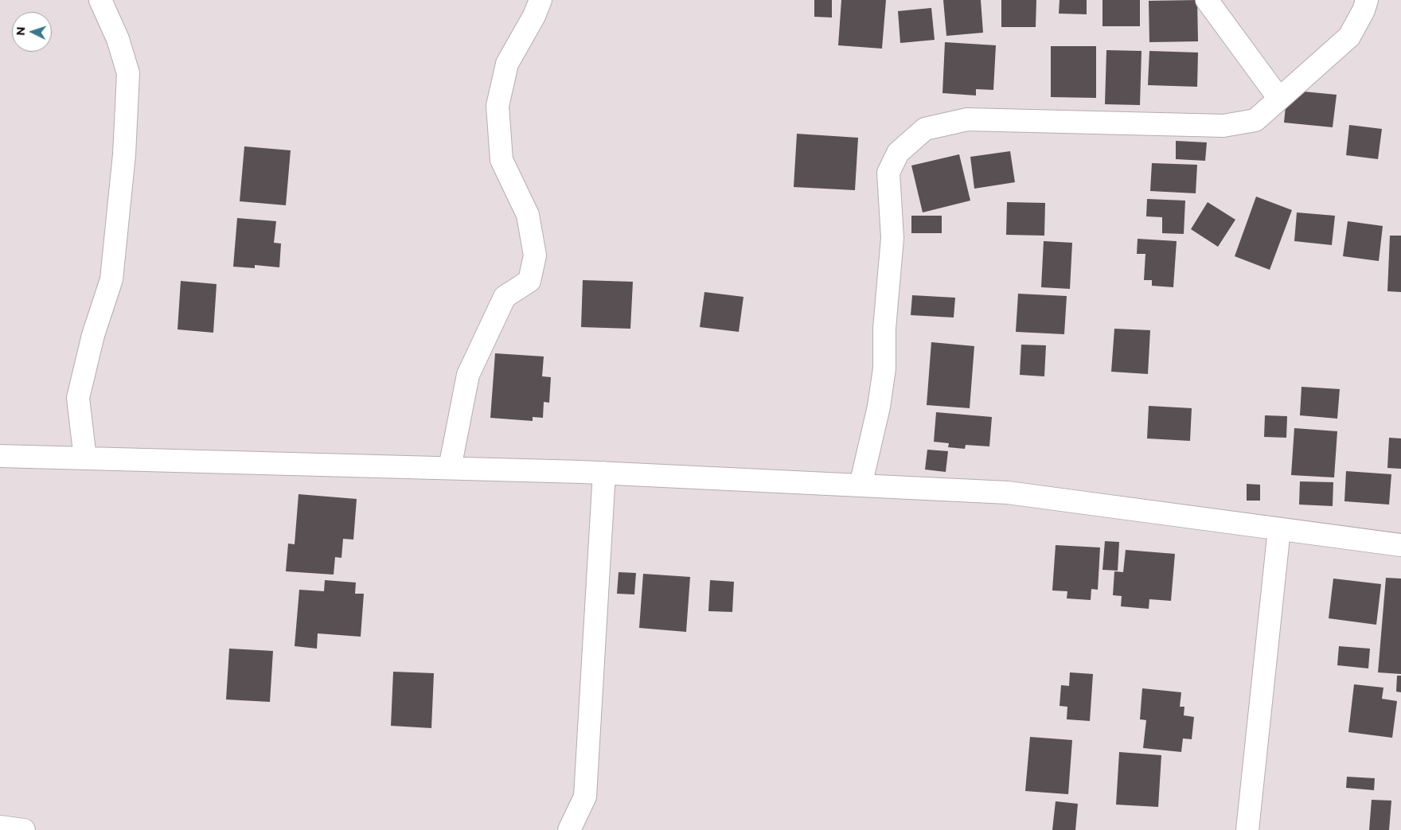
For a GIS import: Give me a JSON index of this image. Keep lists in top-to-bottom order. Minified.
{"north":"left"}
